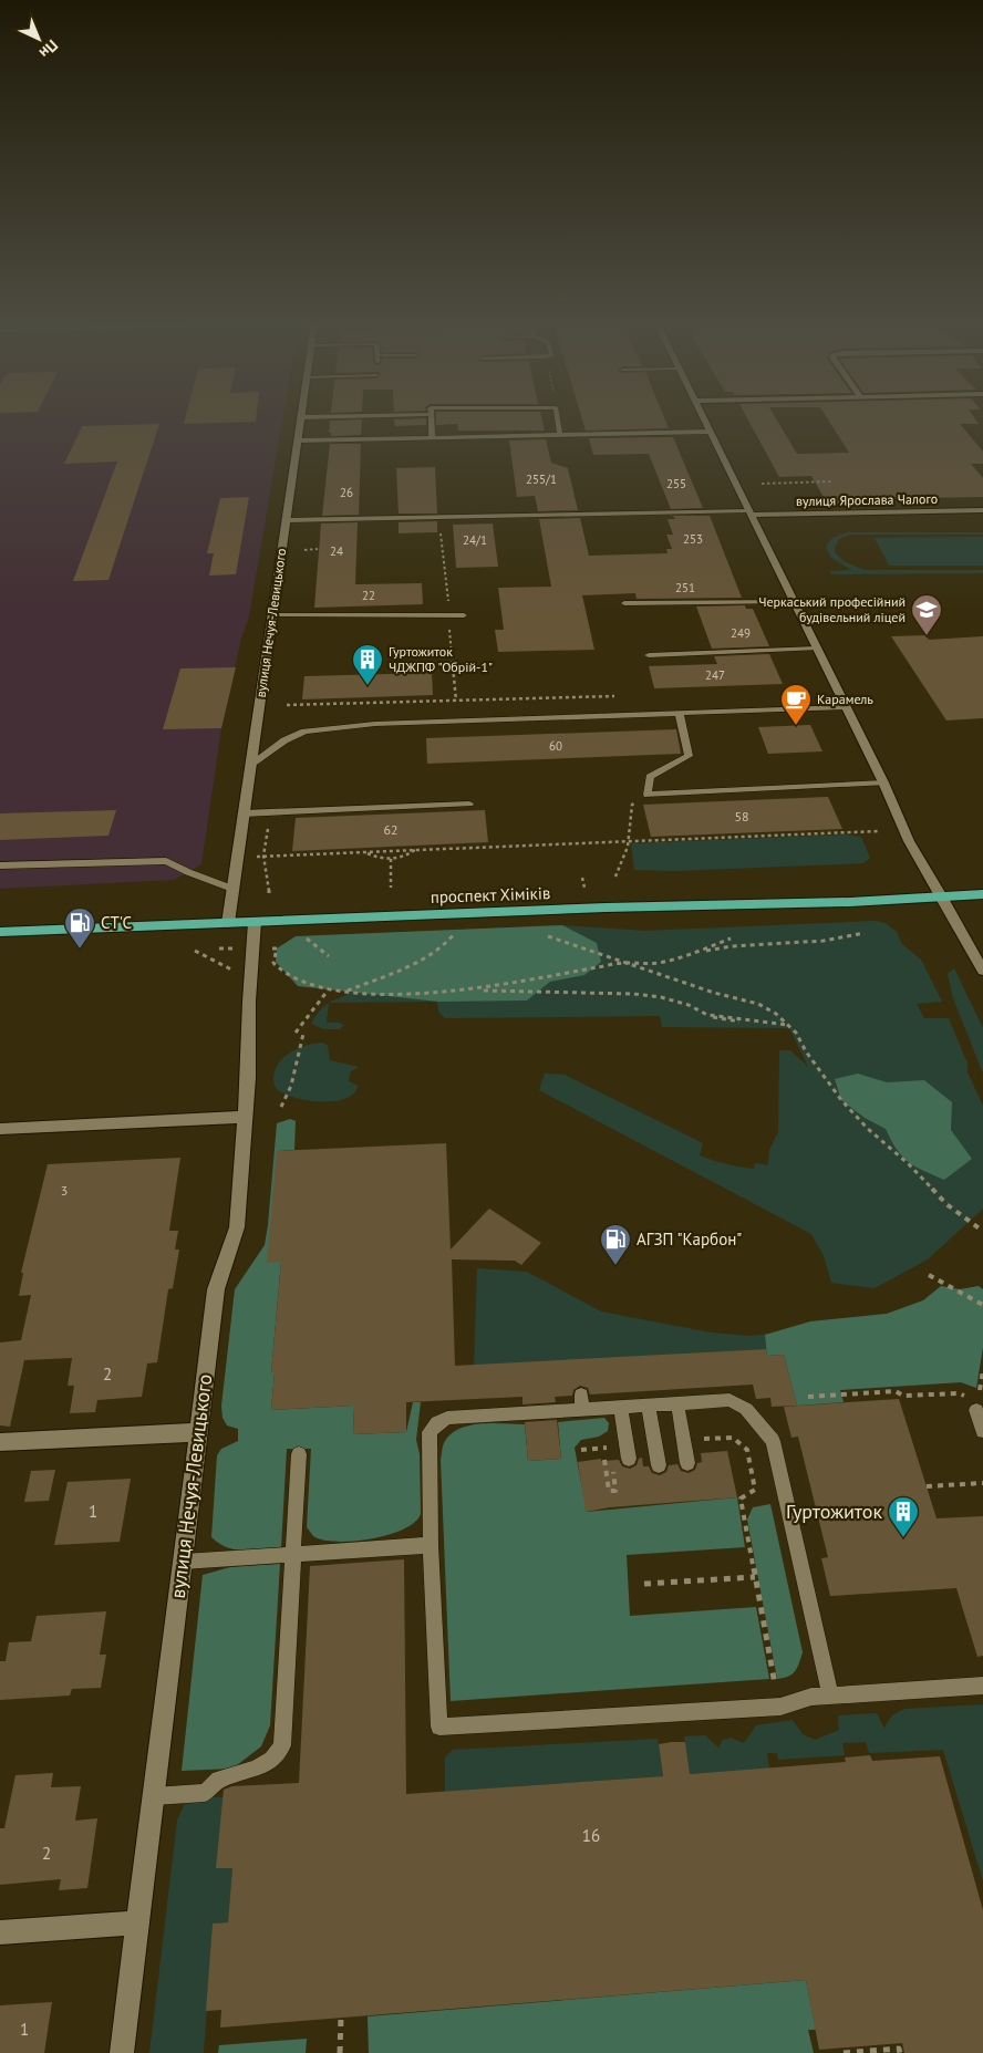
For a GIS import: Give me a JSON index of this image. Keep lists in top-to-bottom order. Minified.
{"streets":{"main road":["проспект Хіміків"],"street":["вулиця Ярослава Чалого","вулиця Нечуя-Левицького"]},"crossings":[["вулиця Нечуя-Левицького","проспект Хіміків"]],"places":{"school or university":["Черкаський професійний будівельний ліцей"],"building":["Гуртожиток ЧДЖПФ \"Обрій-1\"","Гуртожиток"],"cafe":["Карамель"],"fuel station":["СТ'С","АГЗП \"Карбон\""]},"house_numbers":["255/1","255","26","253","24/1","24","251","22","249","247","60","58","62","3","2","1","16","2","1"],"north":"bottom right"}
